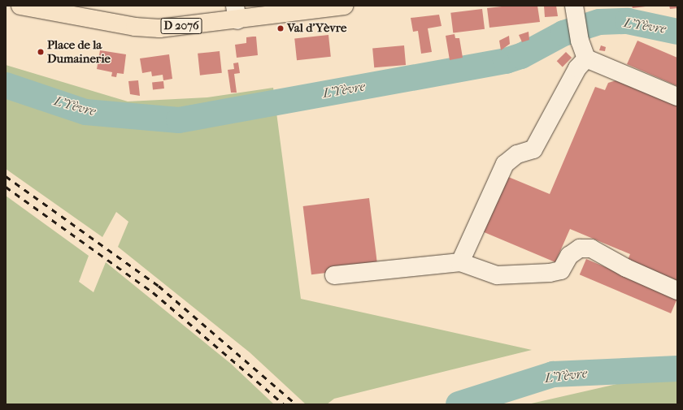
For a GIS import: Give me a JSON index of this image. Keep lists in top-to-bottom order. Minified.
{"streets":{"main road":["D 2076"]},"water":["L'Yèvre"],"places":["Val d'Yèvre","Place de la Dumainerie"]}
